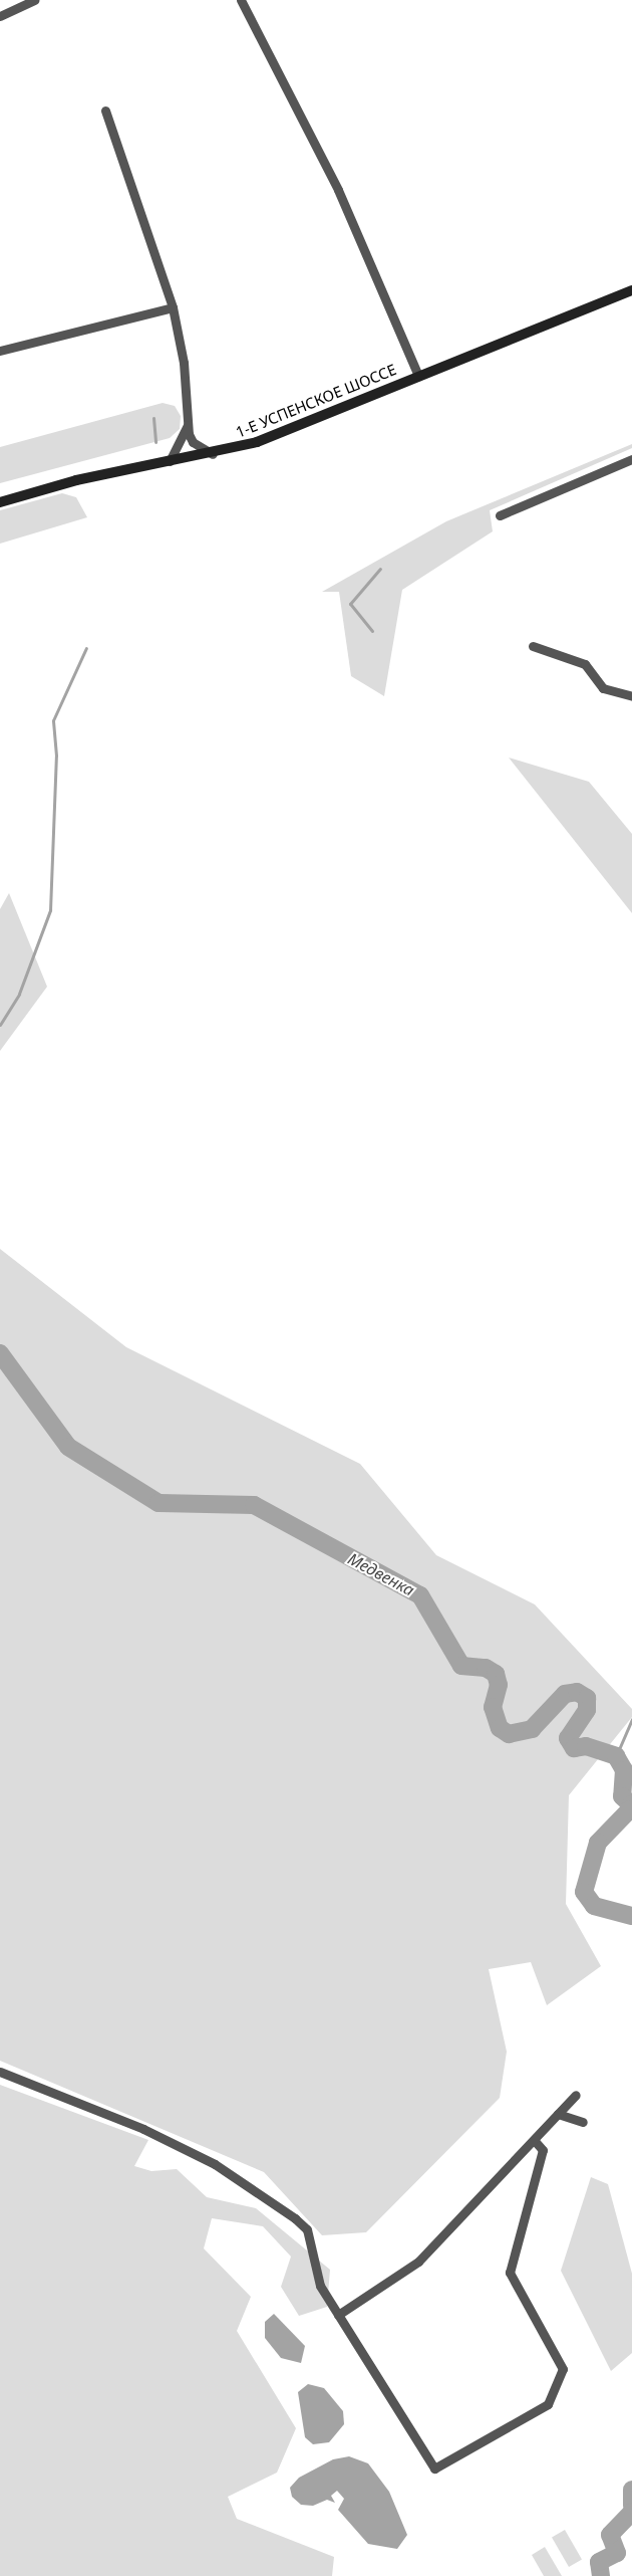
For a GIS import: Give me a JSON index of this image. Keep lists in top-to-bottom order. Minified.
{"streets":{"main road":["1-Е УСПЕНСКОЕ ШОССЕ"]},"water":["Медвенка"]}
